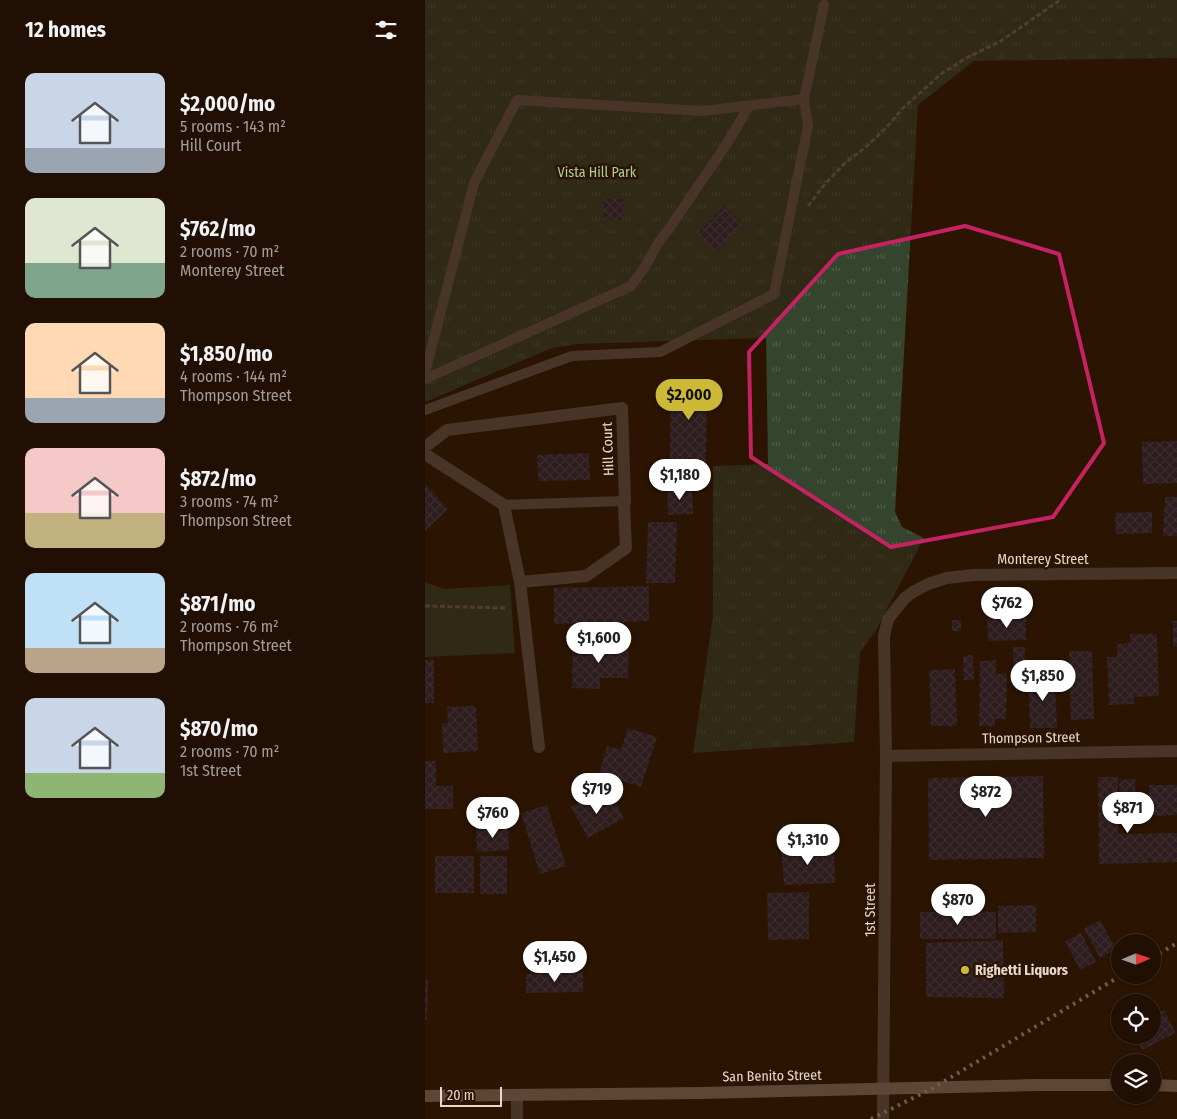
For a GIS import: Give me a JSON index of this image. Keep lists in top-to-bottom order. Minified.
{"streets":{"main road":["San Benito Street"],"street":["Hill Court","Monterey Street","Thompson Street","1st Street"]},"crossings":[["Monterey Street","1st Street"],["Thompson Street","1st Street"],["1st Street","San Benito Street"]],"parks":["Vista Hill Park"],"places":["Righetti Liquors"],"scale_bar":"20 m","north":"right","page":{"heading":"12 homes","list":[{"name":"$2,000/mo","note":"5 rooms · 143 m² · Hill Court"},{"name":"$762/mo","note":"2 rooms · 70 m² · Monterey Street"},{"name":"$1,850/mo","note":"4 rooms · 144 m² · Thompson Street"},{"name":"$872/mo","note":"3 rooms · 74 m² · Thompson Street"},{"name":"$871/mo","note":"2 rooms · 76 m² · Thompson Street"},{"name":"$870/mo","note":"2 rooms · 70 m² · 1st Street"}],"price":["$2,000","$1,180","$762","$1,600","$1,850","$719","$872","$871","$760","$1,310","$870","$1,450"],"scale":"20 m"}}
